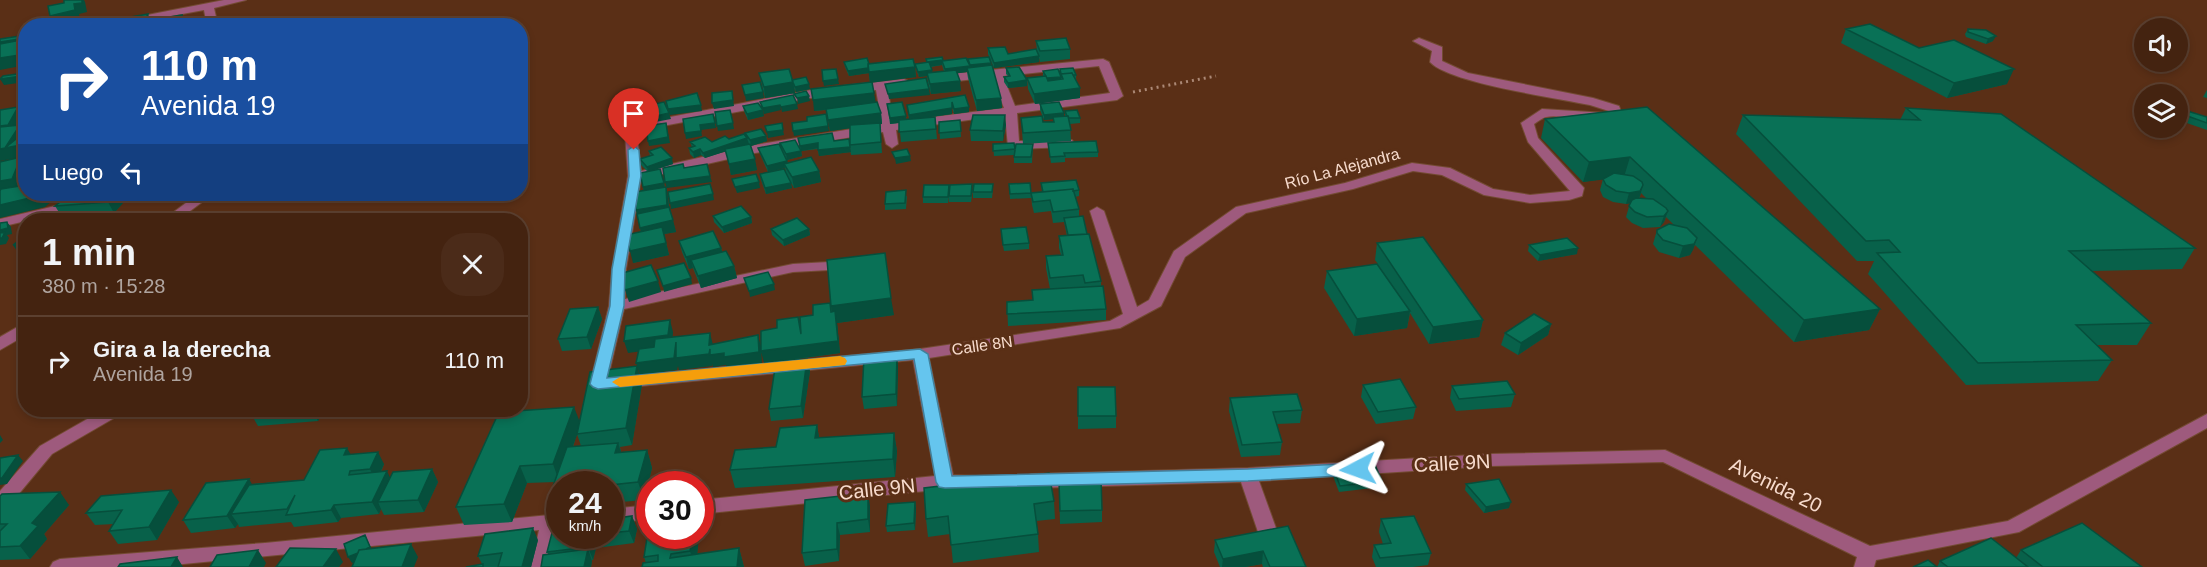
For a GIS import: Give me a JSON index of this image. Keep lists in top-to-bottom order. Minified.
{"streets":{"street":["Río La Alejandra","Calle 8N","Calle 9N","Avenida 20"]},"crossings":[["Río La Alejandra","Calle 8N"],["Calle 9N","Avenida 20"]],"page":{"turn":["110 m","Avenida 19"],"then":"Luego","heading":["1 min","380 m · 15:28"],"list":[{"name":"Gira a la derecha","note":"Avenida 19","value":"110 m"}],"speed":"24 km/h","limit":"30"}}
